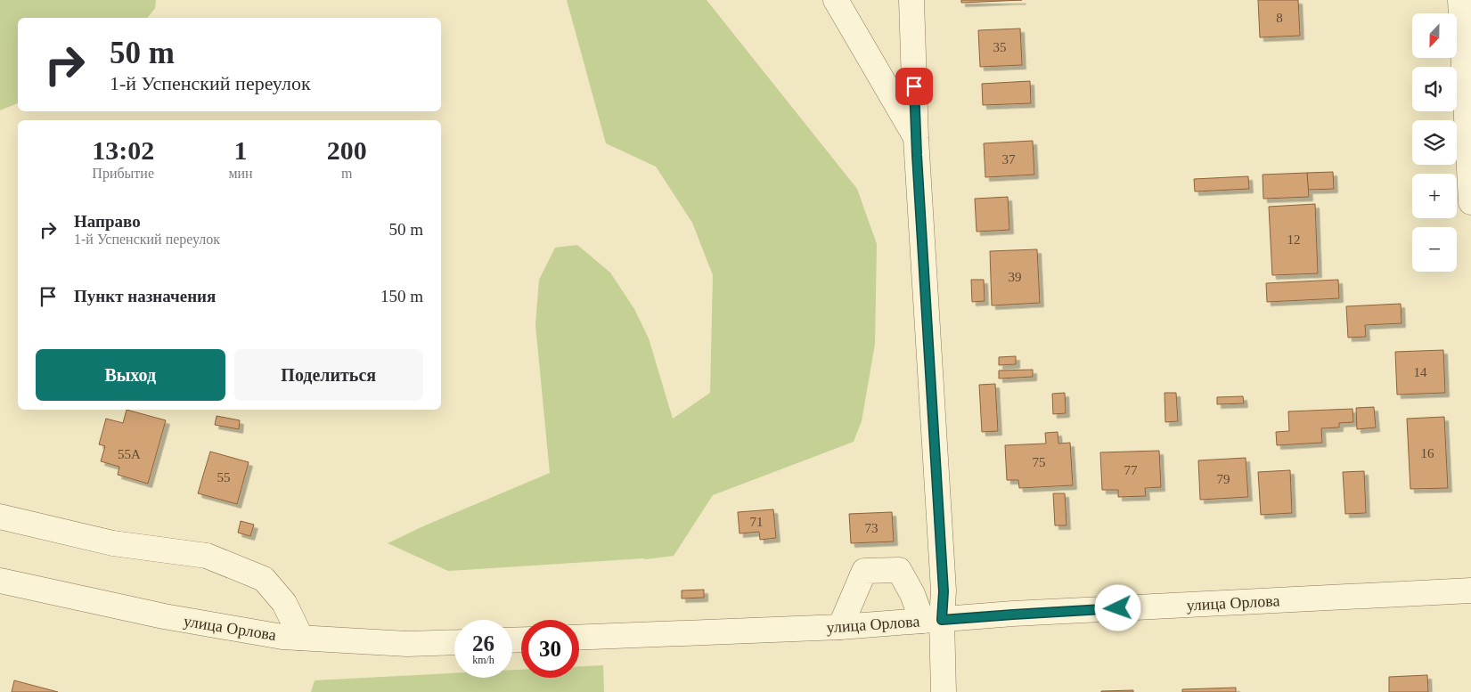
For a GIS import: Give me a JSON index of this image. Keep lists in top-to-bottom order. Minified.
{"streets":{"street":["улица Орлова"]},"house_numbers":["8","35","37","12","39","14","16","55А","75","77","55","79","71","73"],"north":"bottom","page":{"map_buttons":["+","−"],"turn":["50 m","1-й Успенский переулок"],"eta":["13:02","Прибытие","1","мин","200","m"],"list":[{"name":"Направо","note":"1-й Успенский переулок","value":"50 m"},{"name":"Пункт назначения","value":"150 m"}],"buttons":["Выход","Поделиться"],"speed":"26 km/h","limit":"30"}}
